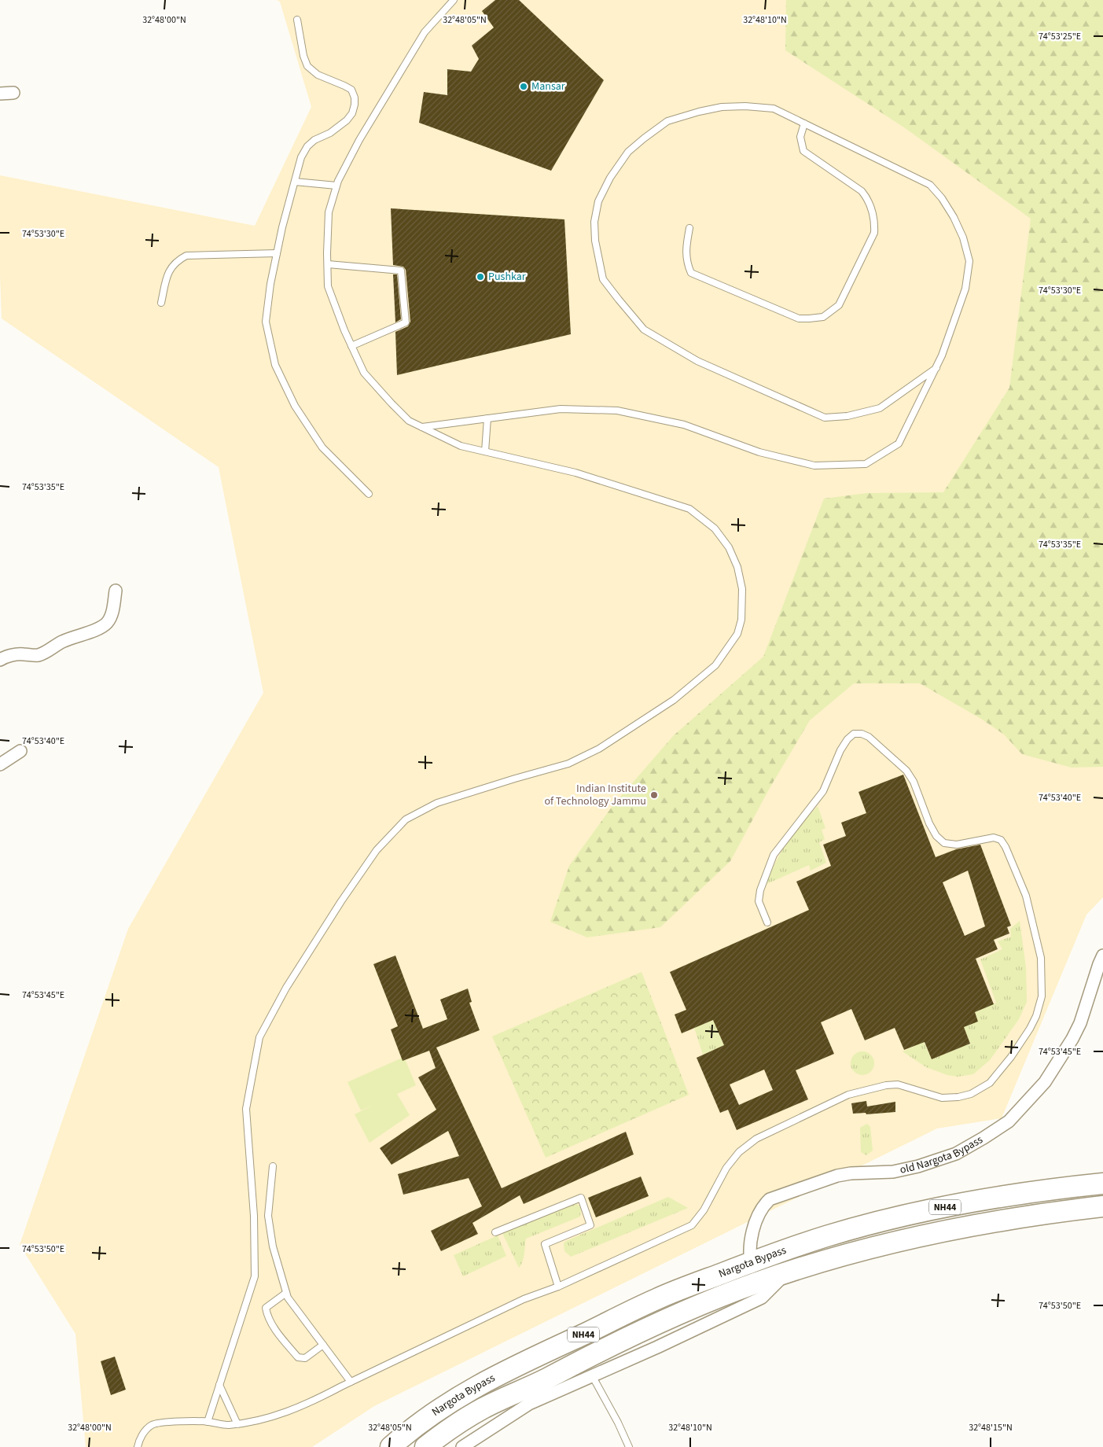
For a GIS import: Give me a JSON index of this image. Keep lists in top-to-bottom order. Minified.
{"streets":{"highway":["NH44","Nargota Bypass"],"street":["old Nargota Bypass"]},"crossings":[["old Nargota Bypass","Nargota Bypass"]],"places":["Mansar","Pushkar","Indian Institute of Technology Jammu"],"coordinates":["32°48'00\"N","32°48'05\"N","32°48'10\"N","74°53'25\"E","74°53'30\"E","74°53'35\"E","74°53'40\"E","74°53'45\"E","74°53'50\"E","32°48'15\"N"]}
